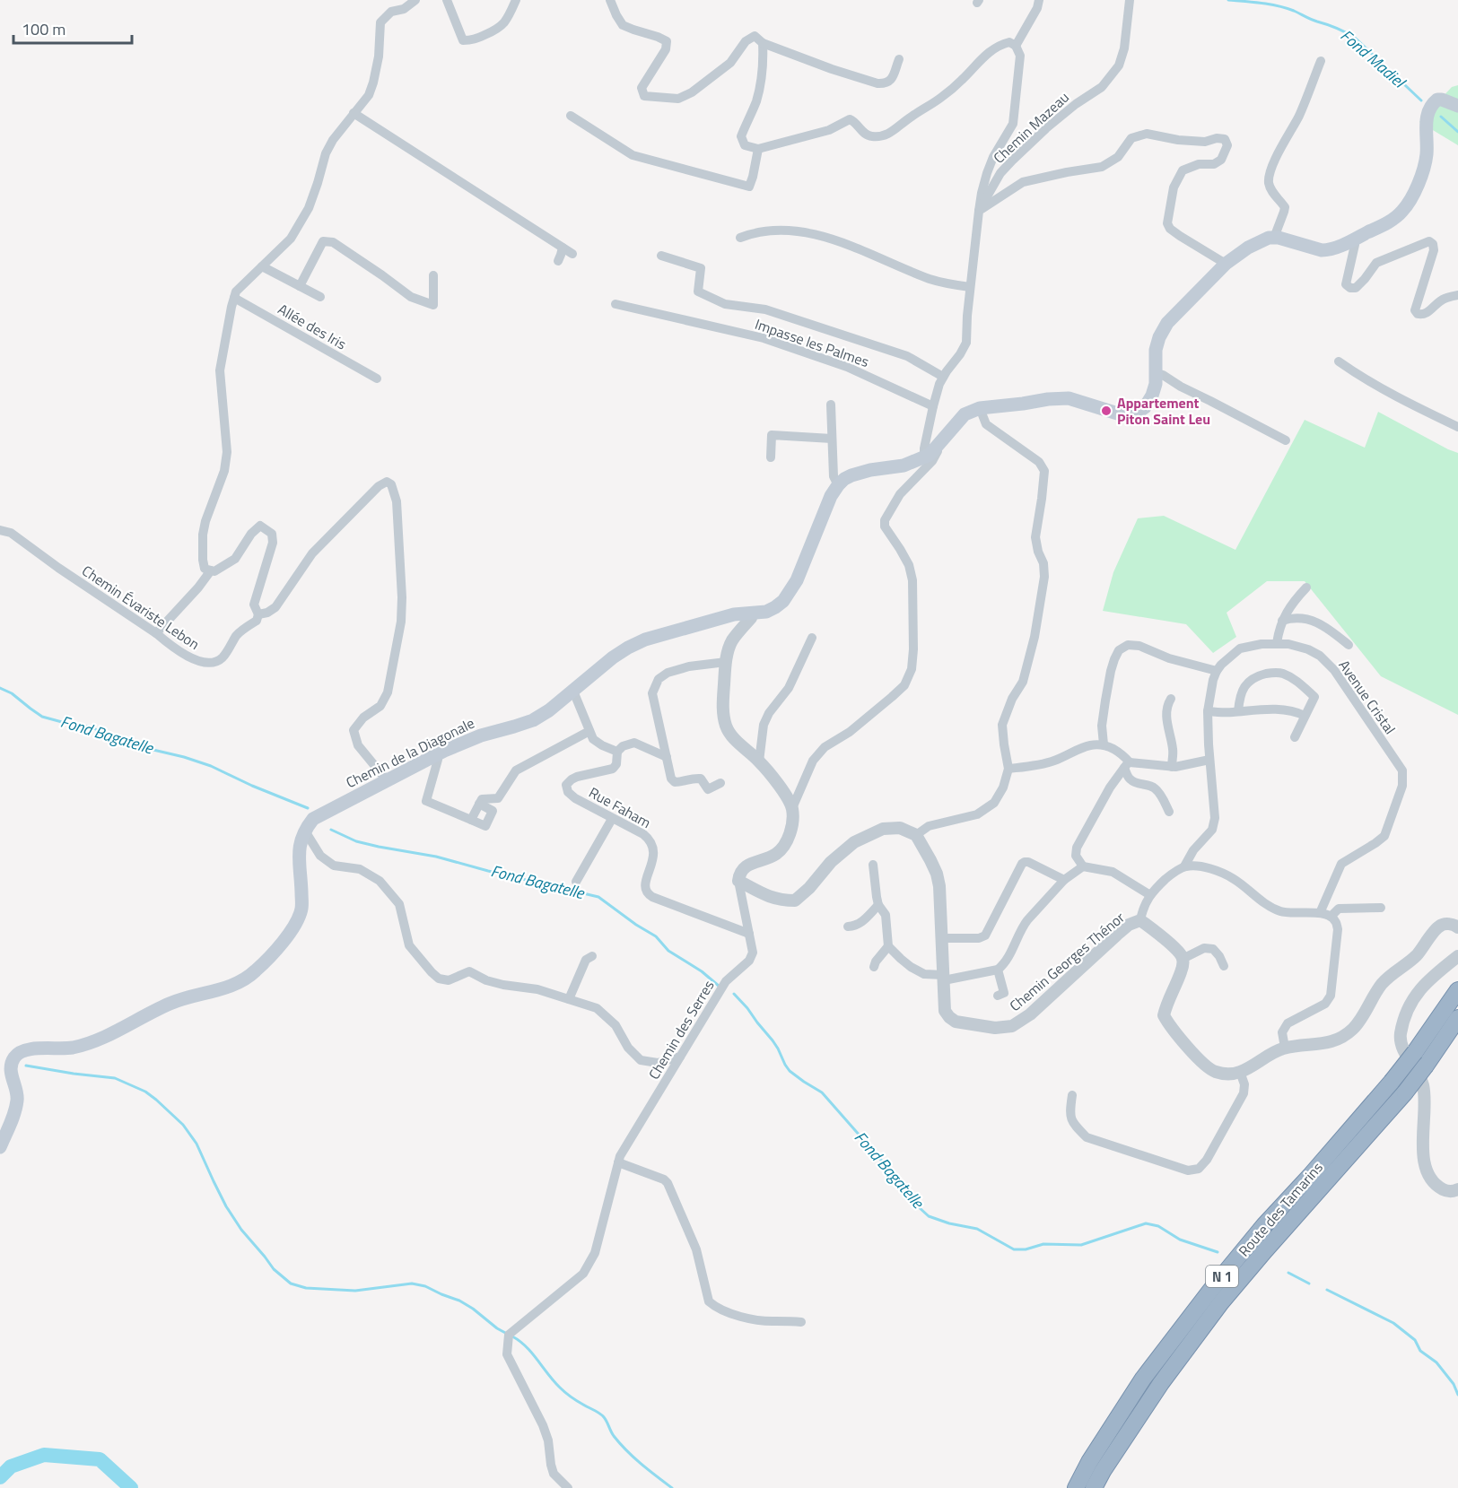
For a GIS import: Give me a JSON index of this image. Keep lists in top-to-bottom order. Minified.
{"streets":{"highway":["Route des Tamarins","N 1"],"main road":["Chemin de la Diagonale"],"street":["Chemin Mazeau","Allée des Iris","Impasse les Palmes","Chemin Évariste Lebon","Avenue Cristal","Rue Faham","Chemin Georges Thénor","Chemin des Serres"]},"crossings":[["Chemin Mazeau","Impasse les Palmes"],["Rue Faham","Chemin des Serres"]],"water":["Fond Madiel","Fond Bagatelle"],"places":["Appartement Piton Saint Leu"],"scale_bar":"100 m"}
